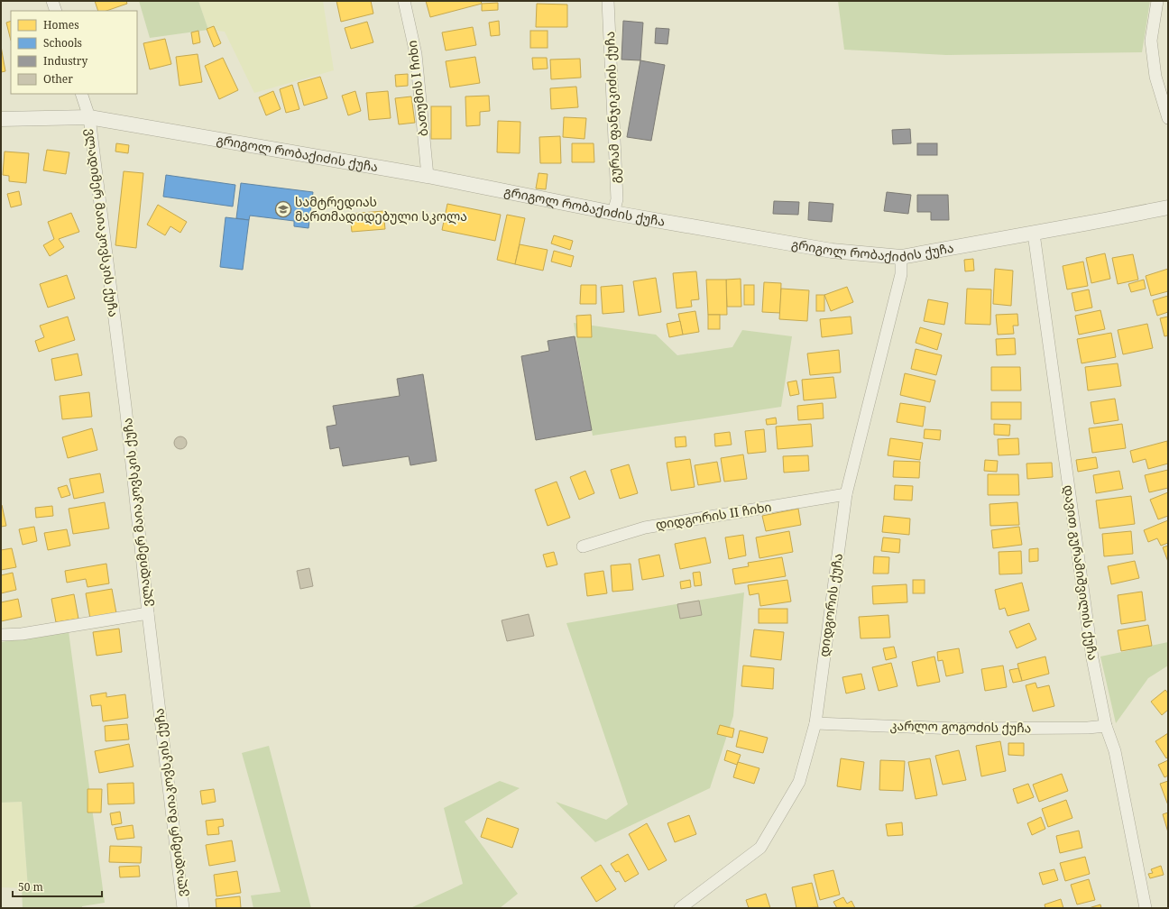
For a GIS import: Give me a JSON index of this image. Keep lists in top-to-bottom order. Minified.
{"streets":{"street":["ბათუმის I ჩიხი","გურამ ფანჯიკიძის ქუჩა","გრიგოლ რობაქიძის ქუჩა","ვლადიმერ მაიაკოვსკის ქუჩა","დიდგორის II ჩიხი","დავით გურამიშვილის ქუჩა","დიდგორის ქუჩა","კარლო გოგოძის ქუჩა"]},"crossings":[["ბათუმის I ჩიხი","გრიგოლ რობაქიძის ქუჩა"],["გურამ ფანჯიკიძის ქუჩა","გრიგოლ რობაქიძის ქუჩა"],["გრიგოლ რობაქიძის ქუჩა","ვლადიმერ მაიაკოვსკის ქუჩა"],["გრიგოლ რობაქიძის ქუჩა","დავით გურამიშვილის ქუჩა"],["გრიგოლ რობაქიძის ქუჩა","დიდგორის ქუჩა"],["დიდგორის II ჩიხი","დიდგორის ქუჩა"],["დავით გურამიშვილის ქუჩა","კარლო გოგოძის ქუჩა"],["დიდგორის ქუჩა","კარლო გოგოძის ქუჩა"]],"places":{"school or university":["სამტრედიას მართმადიდებული სკოლა"]},"legend":["Homes","Schools","Industry","Other"],"scale_bar":"50 m"}
